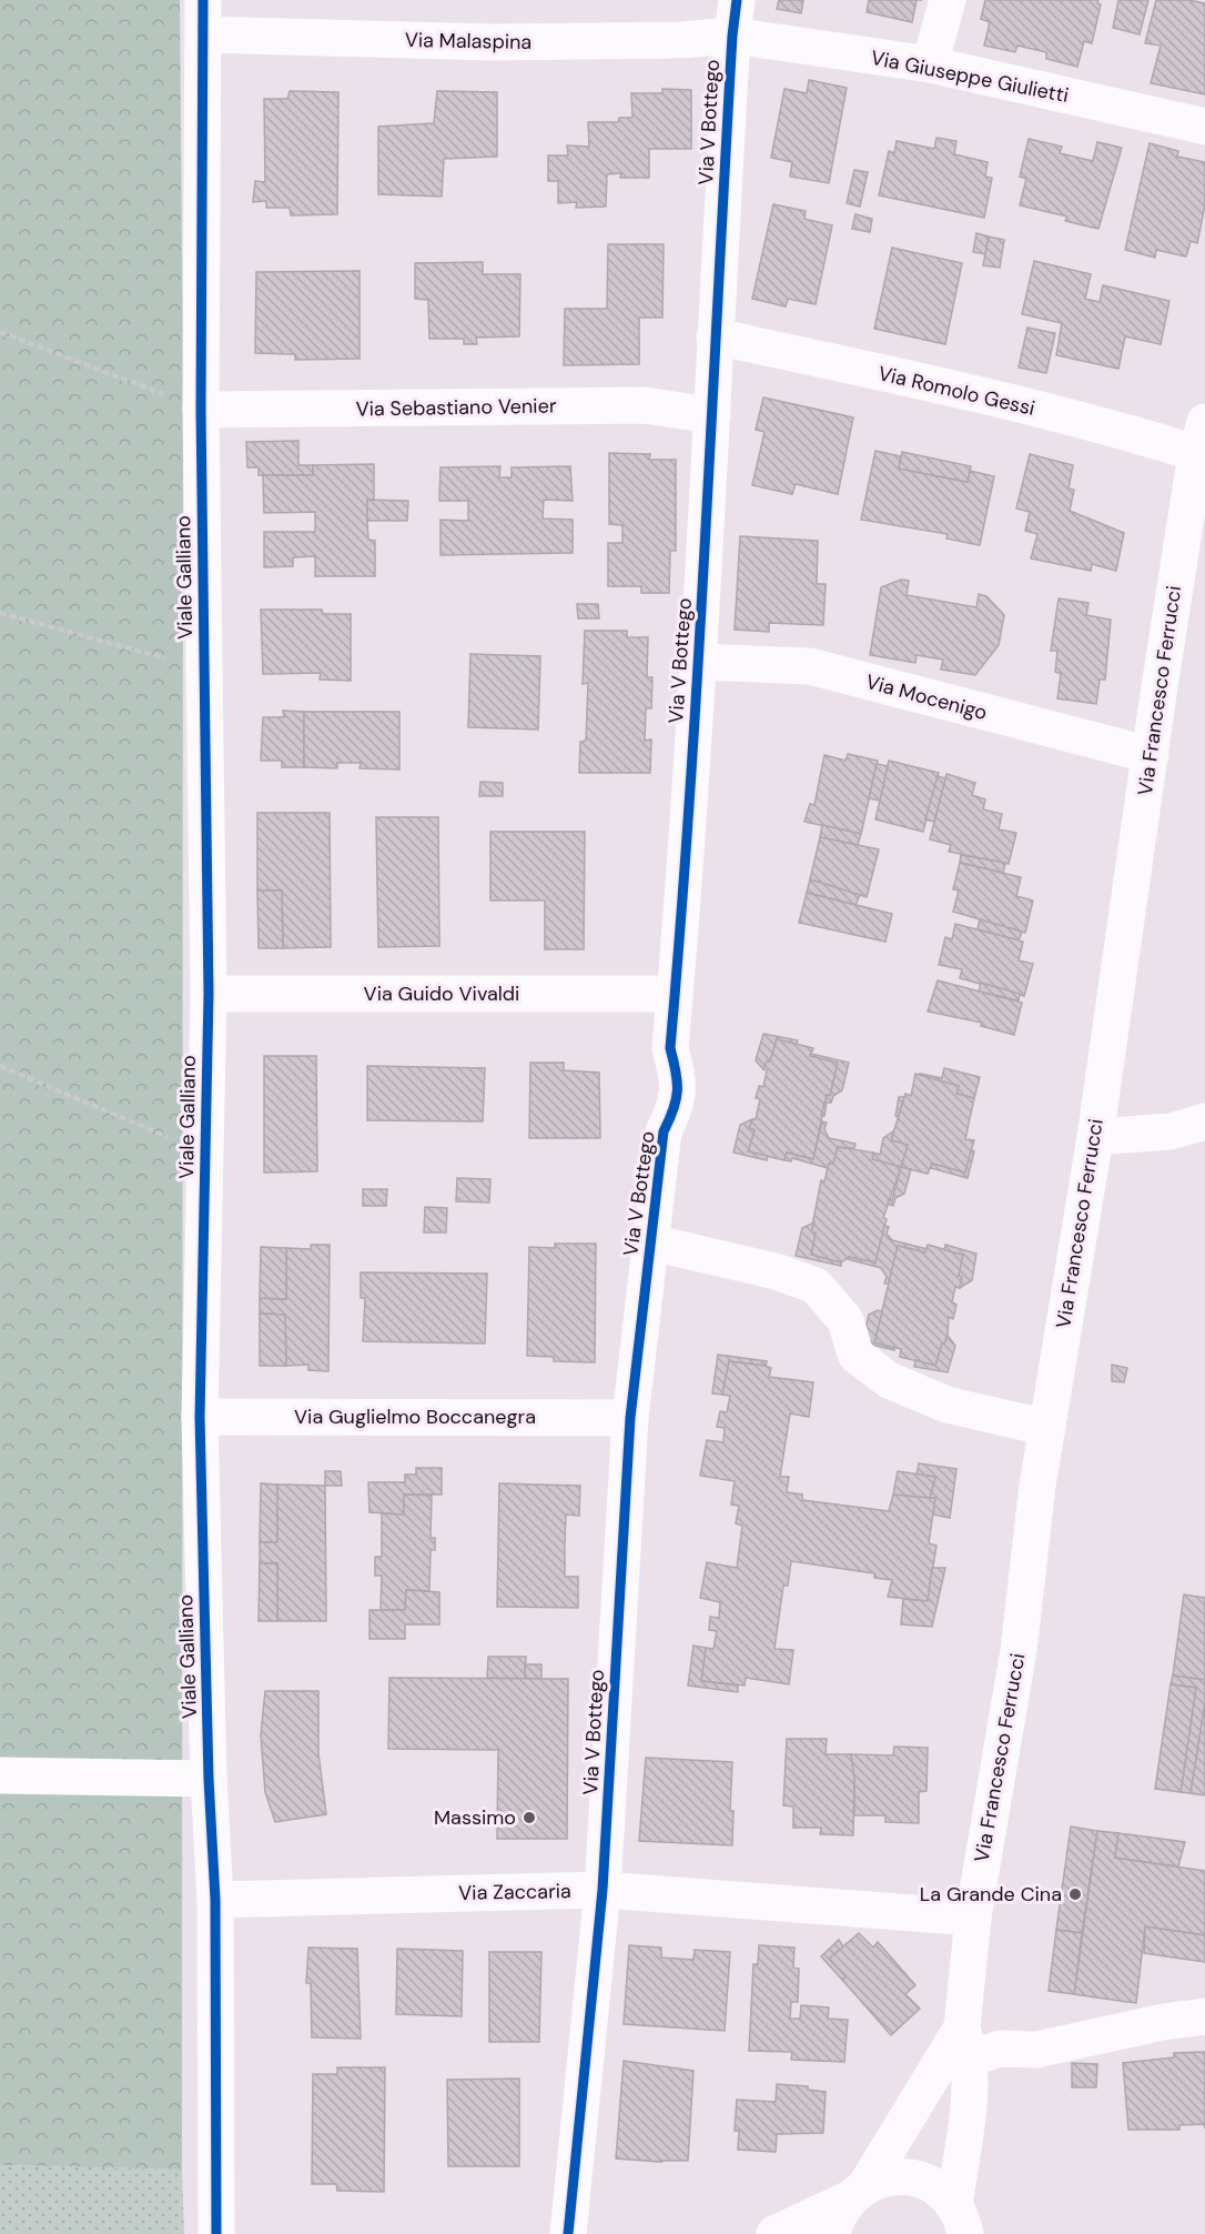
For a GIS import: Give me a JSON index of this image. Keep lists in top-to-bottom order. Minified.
{"streets":{"street":["Via Malaspina","Via Giuseppe Giulietti","Via V Bottego","Via Romolo Gessi","Via Sebastiano Venier","Viale Galliano","Via Francesco Ferrucci","Via Mocenigo","Via Guido Vivaldi","Via Guglielmo Boccanegra","Via Zaccaria"]},"crossings":[["Via Malaspina","Via Giuseppe Giulietti"],["Via Malaspina","Via V Bottego"],["Via Malaspina","Viale Galliano"],["Via Giuseppe Giulietti","Via V Bottego"],["Via V Bottego","Via Romolo Gessi"],["Via V Bottego","Via Sebastiano Venier"],["Via V Bottego","Via Mocenigo"],["Via V Bottego","Via Guido Vivaldi"],["Via V Bottego","Via Guglielmo Boccanegra"],["Via V Bottego","Via Zaccaria"],["Via Romolo Gessi","Via Francesco Ferrucci"],["Via Sebastiano Venier","Viale Galliano"],["Viale Galliano","Via Guido Vivaldi"],["Viale Galliano","Via Guglielmo Boccanegra"],["Viale Galliano","Via Zaccaria"],["Via Francesco Ferrucci","Via Mocenigo"],["Via Francesco Ferrucci","Via Zaccaria"]],"places":["Massimo","La Grande Cina"]}
